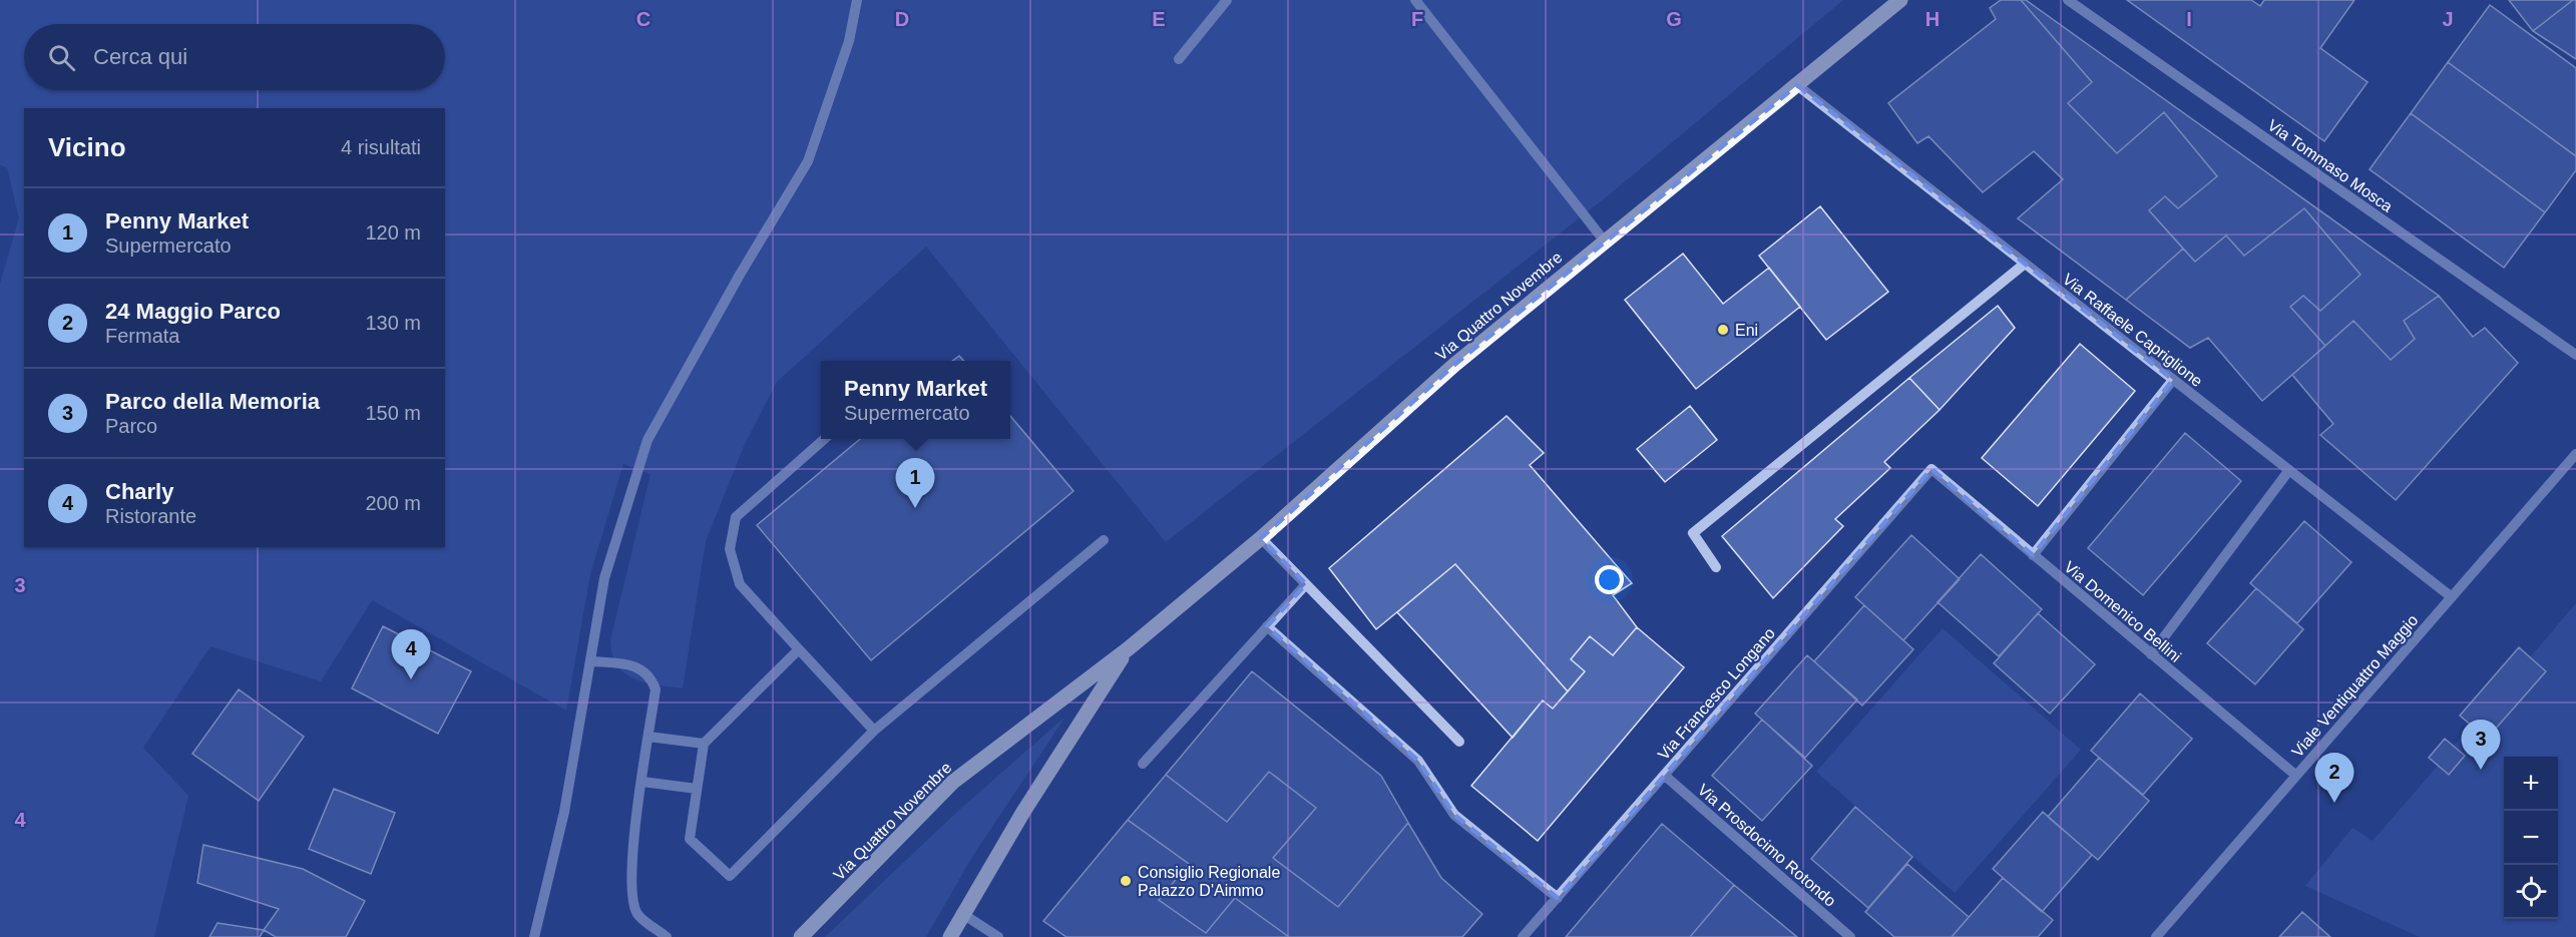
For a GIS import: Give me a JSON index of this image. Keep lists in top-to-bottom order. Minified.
{"streets":{"main road":["Via Quattro Novembre"],"street":["Via Tommaso Mosca","Via Raffaele Capriglione","Via Domenico Bellini","Viale Ventiquattro Maggio","Via Francesco Longano","Via Prosdocimo Rotondo"]},"crossings":[["Via Quattro Novembre","Via Raffaele Capriglione"],["Via Raffaele Capriglione","Viale Ventiquattro Maggio"],["Via Domenico Bellini","Viale Ventiquattro Maggio"],["Via Domenico Bellini","Via Francesco Longano"],["Via Francesco Longano","Via Prosdocimo Rotondo"]],"places":["Eni","Consiglio Regionale Palazzo D'Aimmo"],"page":{"search":"Cerca qui","heading":["Vicino","4 risultati"],"list":[{"mark":"1","name":"Penny Market","note":"Supermercato","value":"120 m"},{"mark":"2","name":"24 Maggio Parco","note":"Fermata","value":"130 m"},{"mark":"3","name":"Parco della Memoria","note":"Parco","value":"150 m"},{"mark":"4","name":"Charly","note":"Ristorante","value":"200 m"}],"popup":["Penny Market","Supermercato"],"pins":["1","4","3","2"],"map_buttons":["+","−"]},"grid":{"columns":["C","D","E","F","G","H","I","J"],"rows":["3","4"]}}
